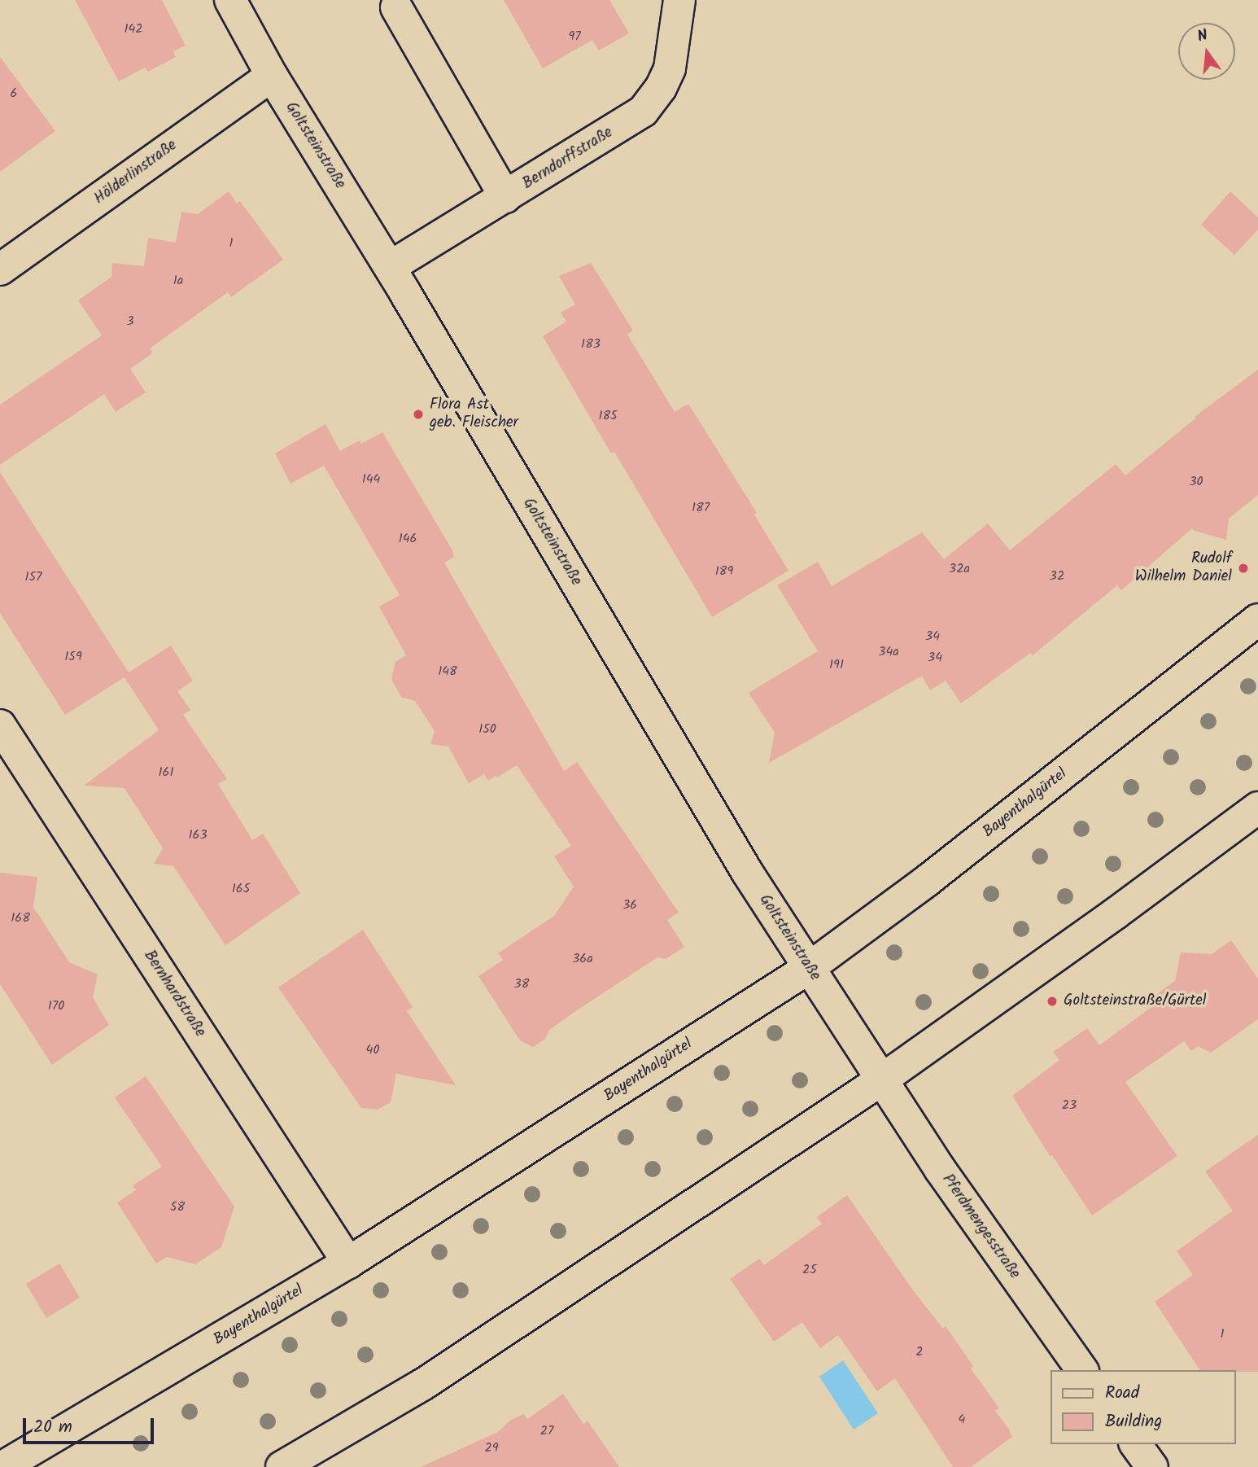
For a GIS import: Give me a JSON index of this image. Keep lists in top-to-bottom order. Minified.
{"streets":{"street":["Goltsteinstraße","Berndorffstraße","Hölderlinstraße","Bayenthalgürtel","Bernhardstraße","Pferdmengesstraße"]},"crossings":[["Goltsteinstraße","Berndorffstraße"],["Goltsteinstraße","Hölderlinstraße"],["Goltsteinstraße","Bayenthalgürtel"],["Goltsteinstraße","Pferdmengesstraße"],["Bayenthalgürtel","Bernhardstraße"]],"places":["Flora Ast geb. Fleischer","Rudolf Wilhelm Daniel","Goltsteinstraße/Gürtel"],"house_numbers":["142","97","6","1","1a","3","183","185","144","30","187","146","32a","189","32","157","34","34a","159","34","191","148","150","161","163","165","36","168","36a","38","170","40","23","58","25","1","2","4","27","29"],"legend":["Road","Building"],"scale_bar":"20 m","north":"top"}
